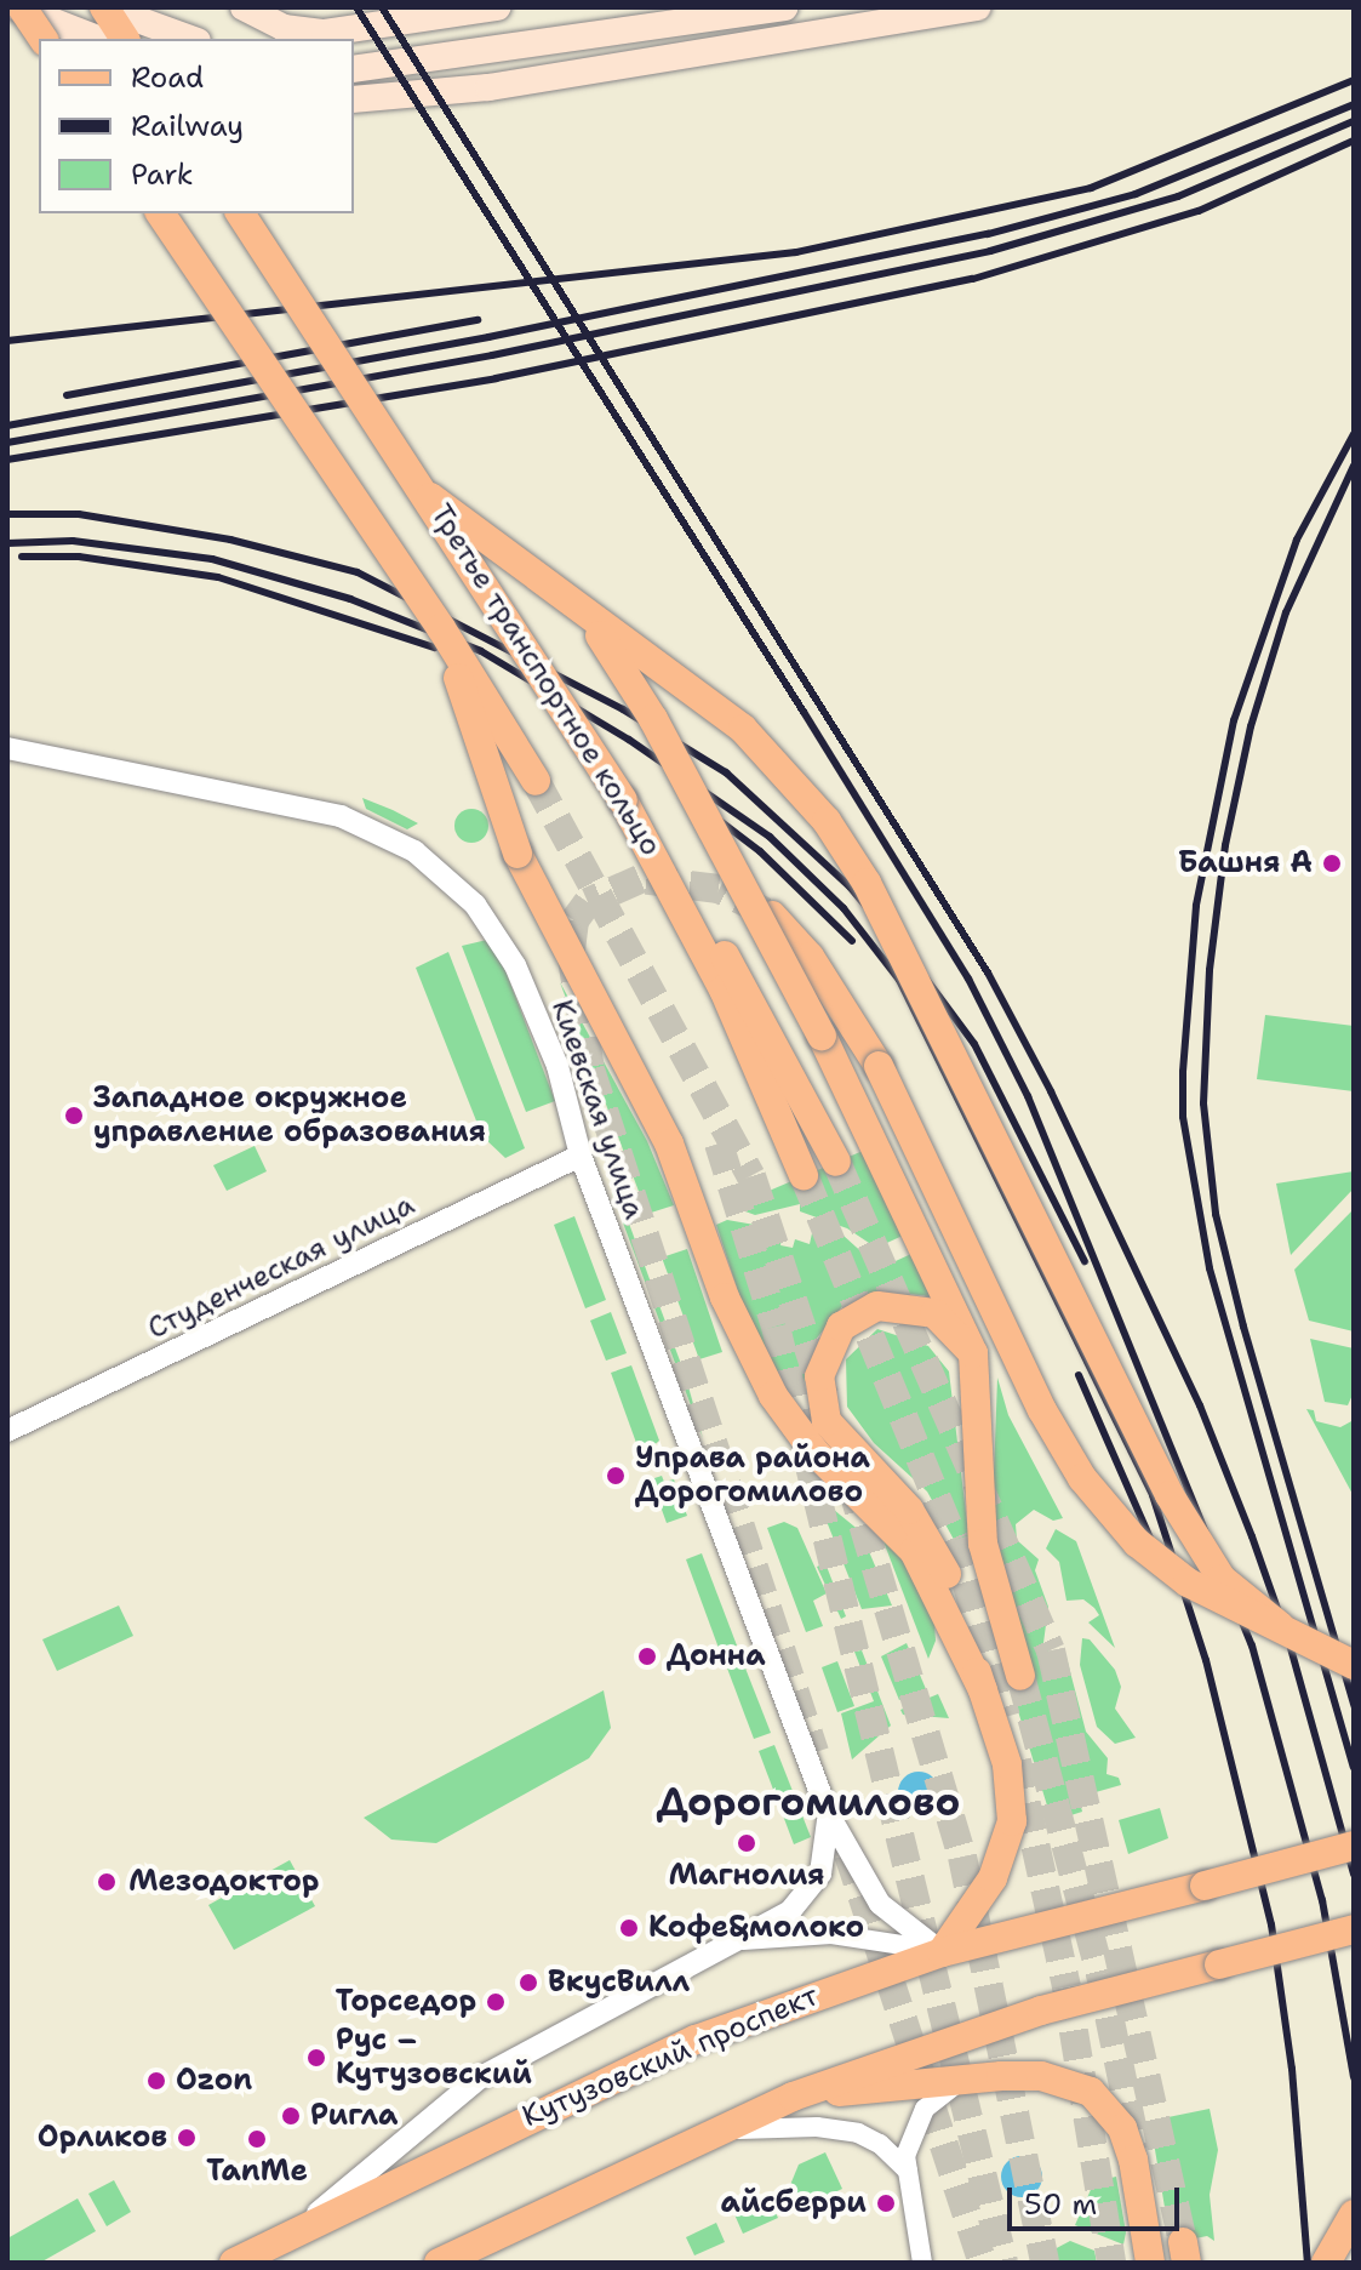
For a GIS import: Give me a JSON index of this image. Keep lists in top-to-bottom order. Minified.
{"streets":{"main road":["Третье транспортное кольцо","Кутузовский проспект"],"street":["Киевская улица","Студенческая улица"]},"crossings":[["Киевская улица","Студенческая улица"],["Киевская улица","Кутузовский проспект"]],"districts":["Дорогомилово"],"places":["Башня А","Западное окружное управление образования","Управа района Дорогомилово","Донна","Магнолия","Мезодоктор","Кофе&молоко","ВкусВилл","Торседор","Рус – Кутузовский","Ozon","Ригла","Орликов","TanMe","айсберри"],"legend":["Road","Railway","Park"],"scale_bar":"50 m"}
